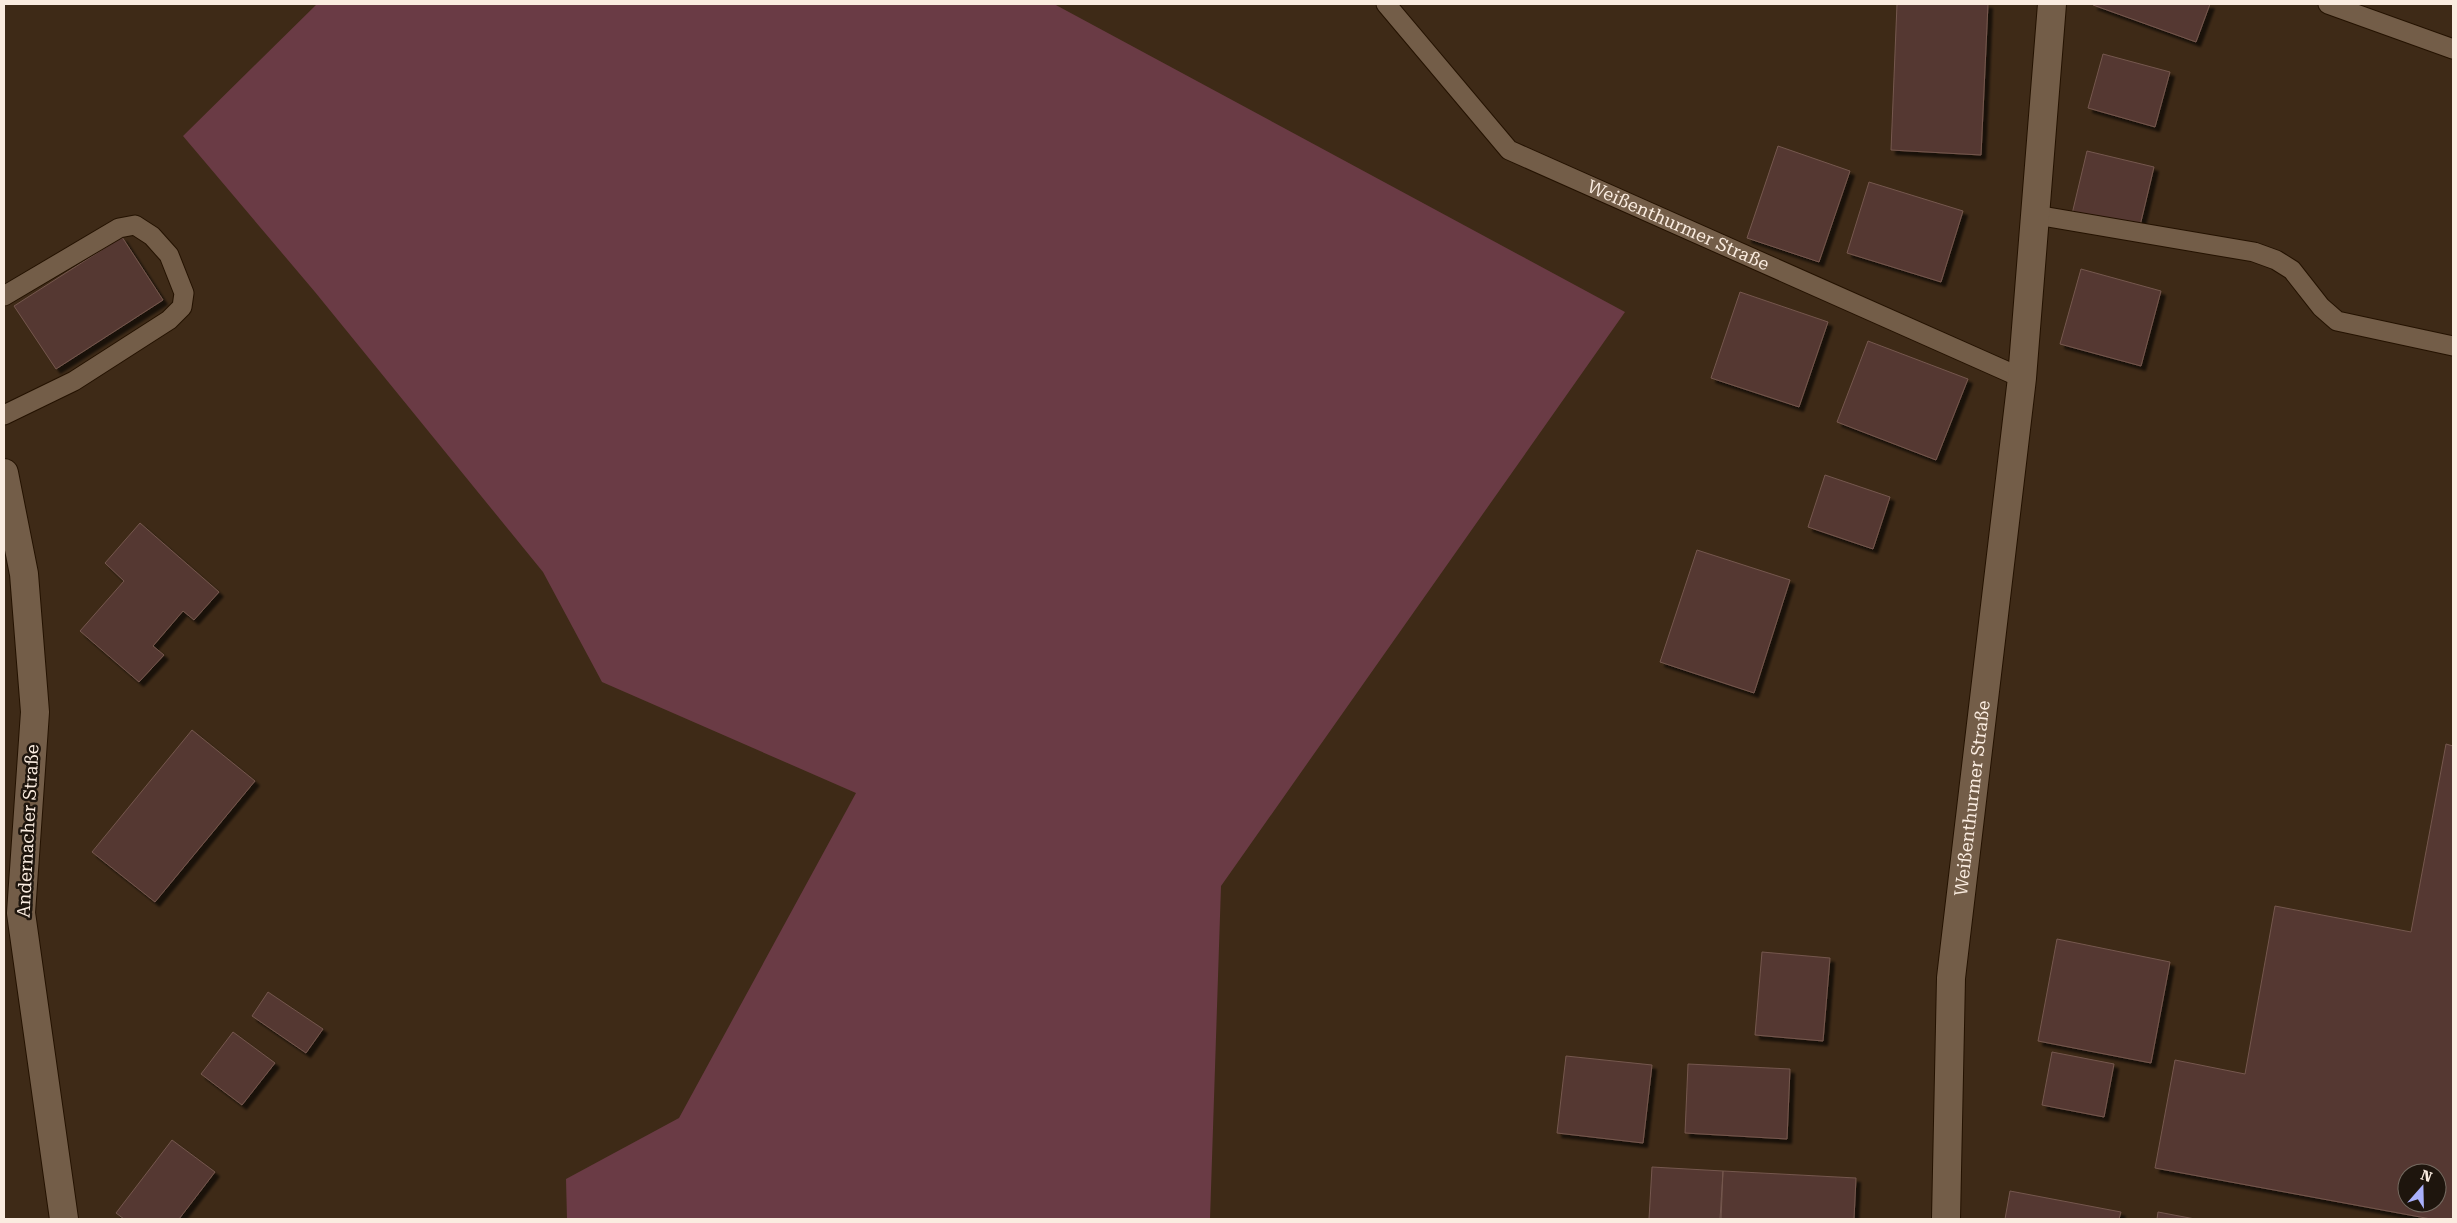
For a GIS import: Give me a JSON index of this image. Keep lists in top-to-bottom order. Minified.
{"streets":{"street":["Weißenthurmer Straße","Andernacher Straße"]},"north":"top"}
